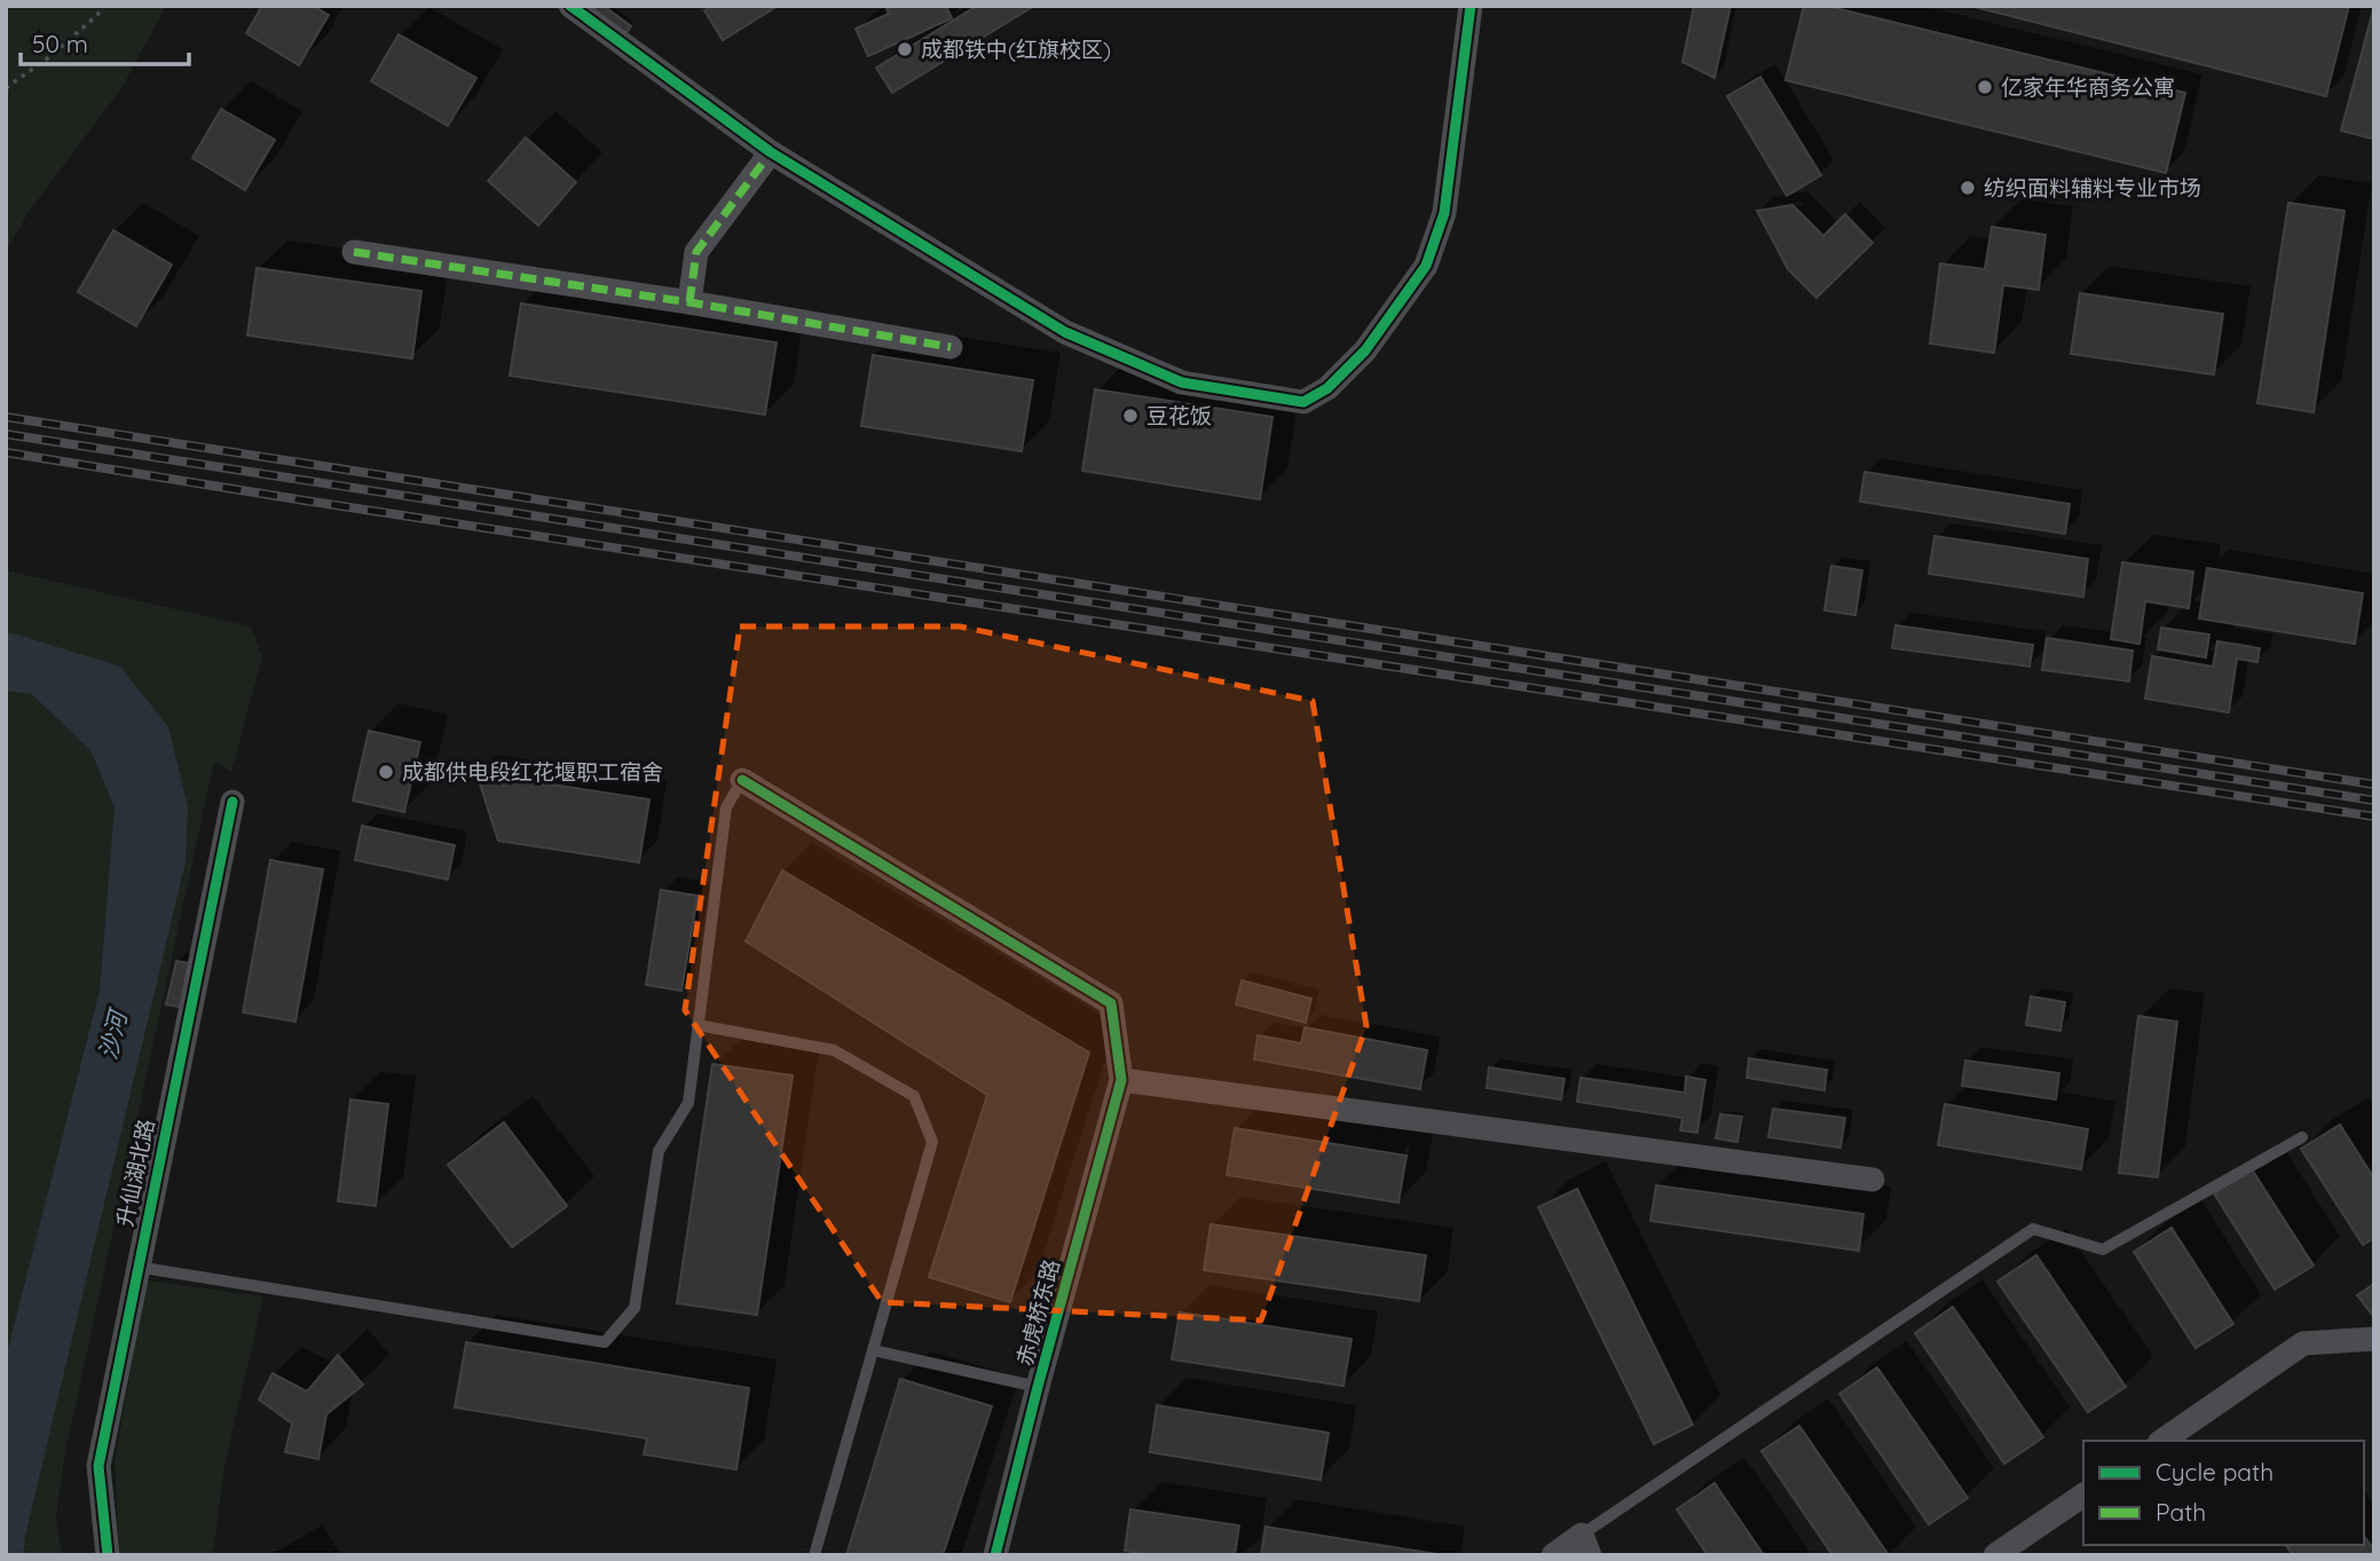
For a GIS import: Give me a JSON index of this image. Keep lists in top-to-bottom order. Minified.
{"streets":{"street":["升仙湖北路","赤虎桥东路"]},"water":["沙河"],"places":["成都铁中(红旗校区)","亿家年华商务公寓","纺织面料辅料专业市场","豆花饭","成都供电段红花堰职工宿舍"],"legend":["Cycle path","Path"],"scale_bar":"50 m"}
